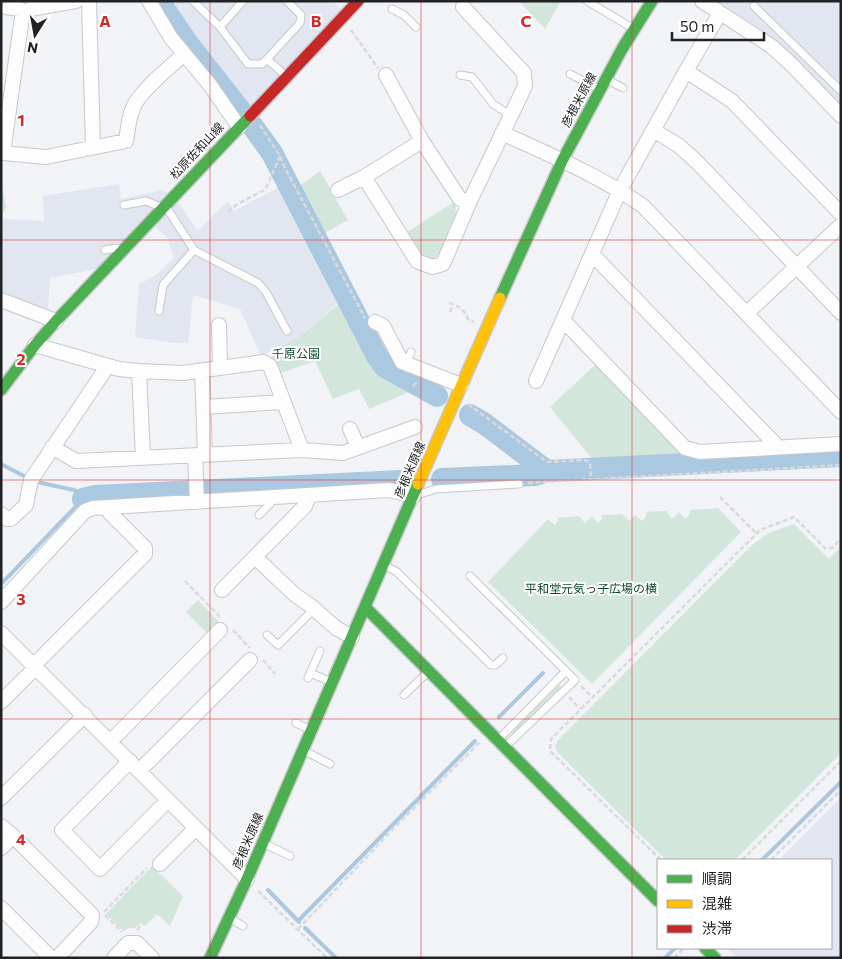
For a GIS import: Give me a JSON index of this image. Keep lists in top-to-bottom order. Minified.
{"streets":{"main road":["彦根米原線","松原佐和山線"]},"parks":["千原公園","平和堂元気っ子広場の横"],"legend":["順調","混雑","渋滞"],"scale_bar":"50 m","north":"bottom","grid":{"columns":["A","B","C"],"rows":["1","2","3","4"]}}
